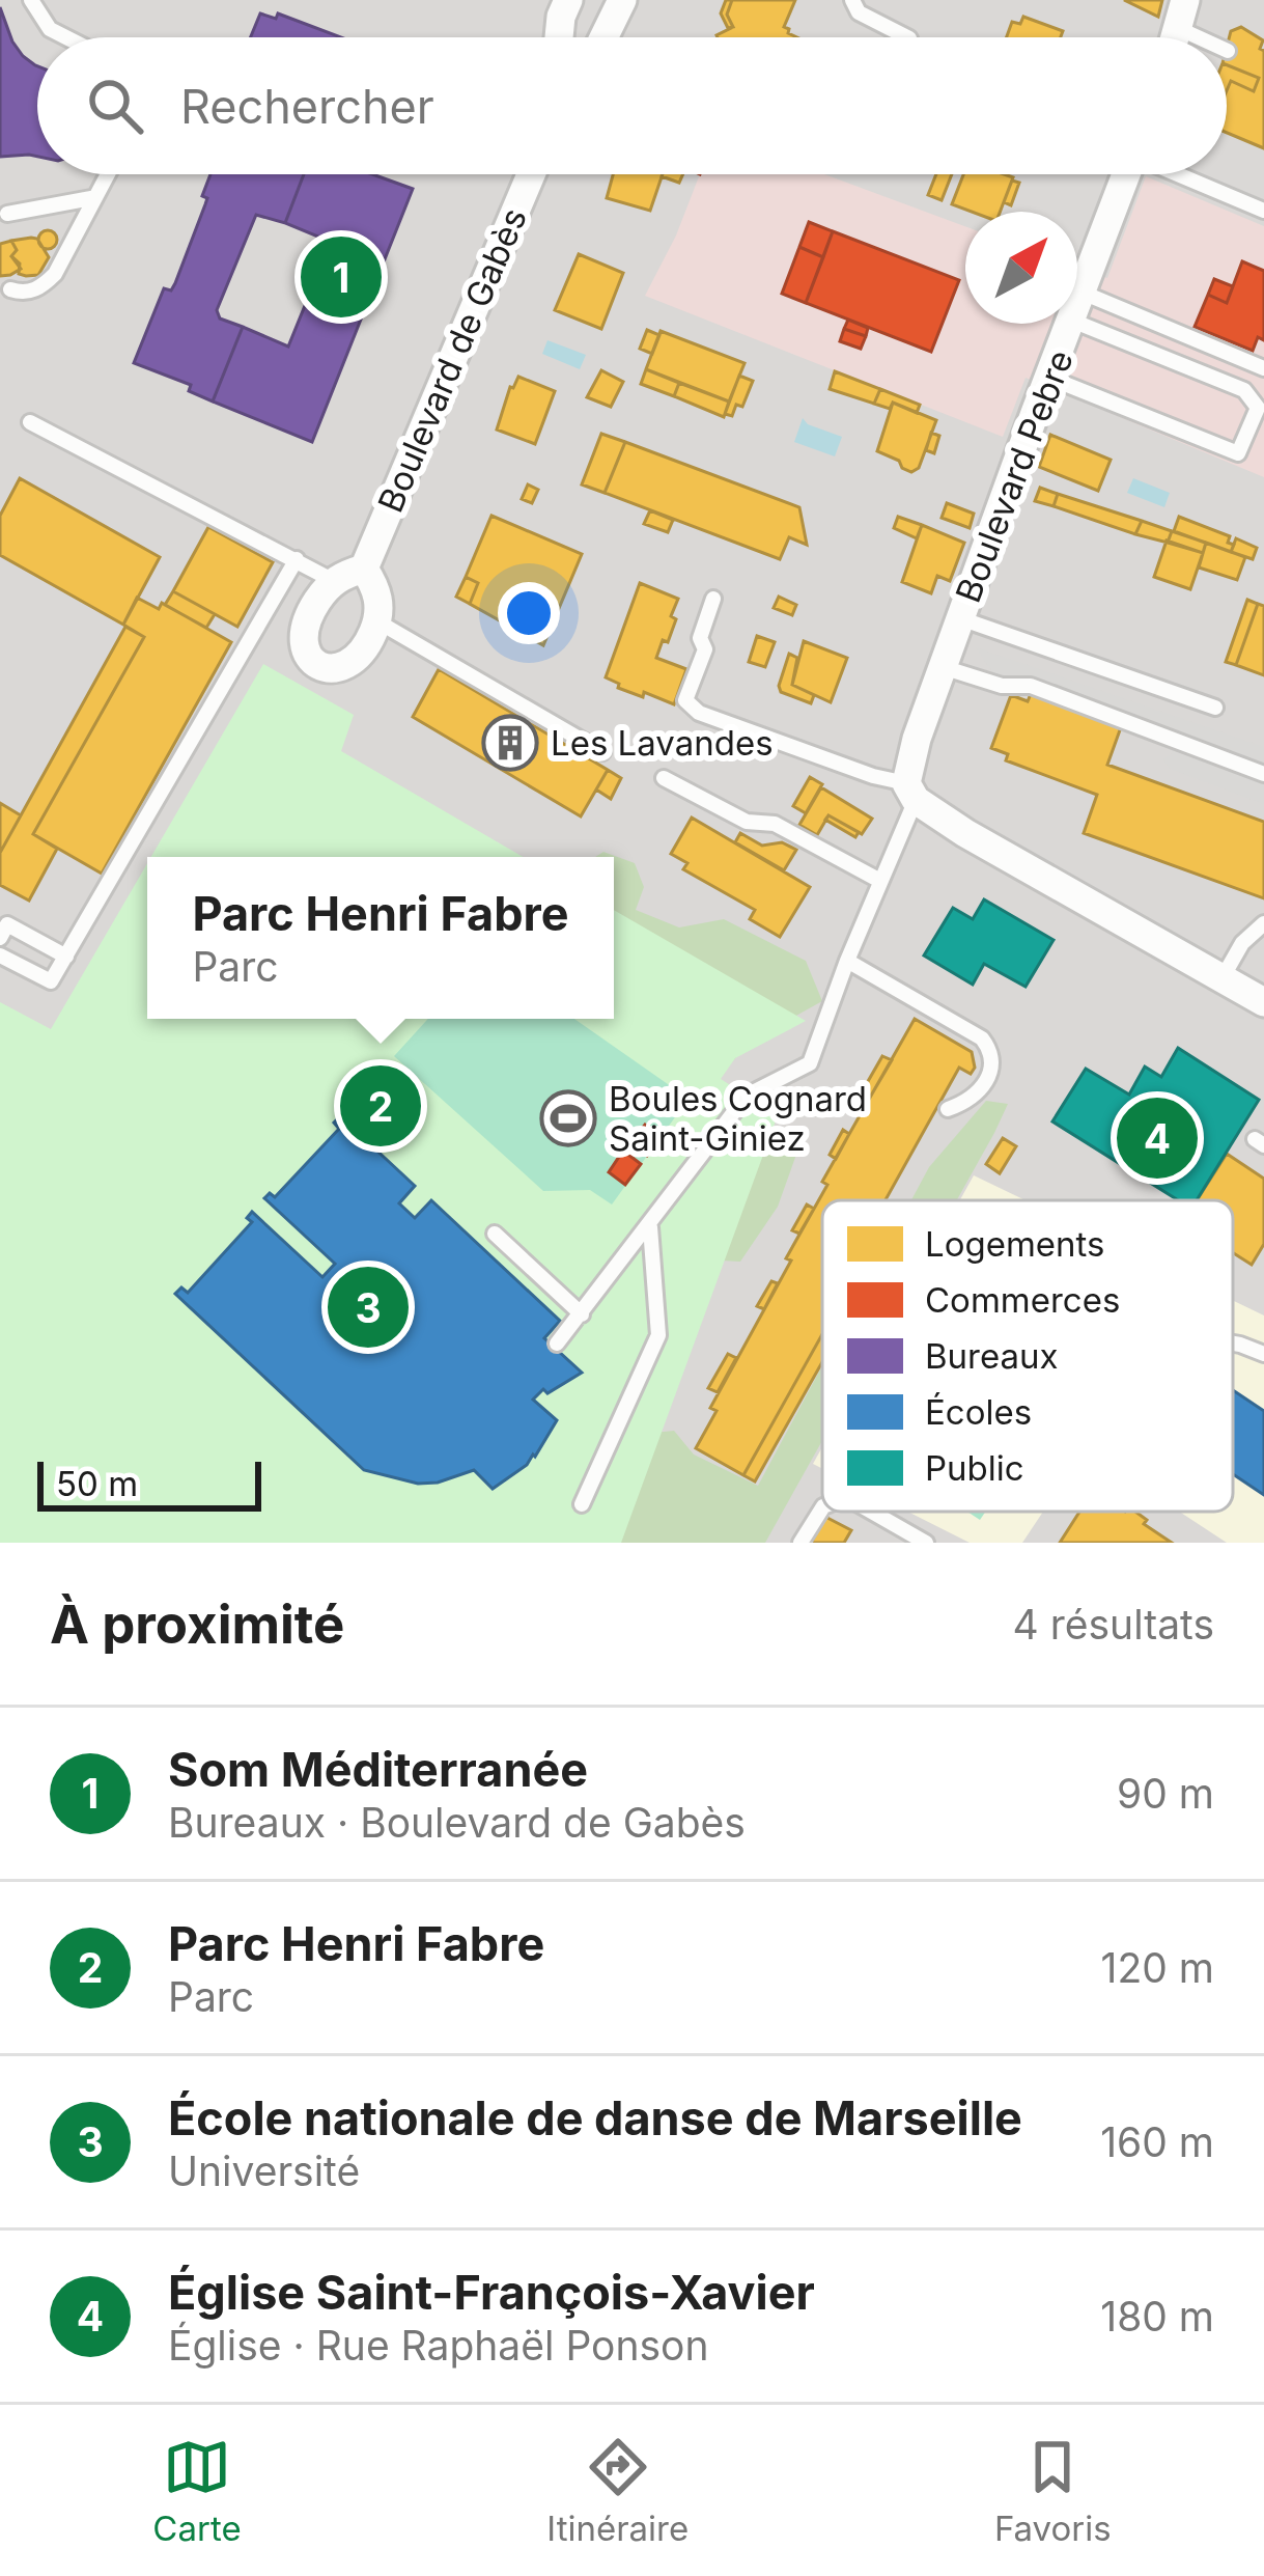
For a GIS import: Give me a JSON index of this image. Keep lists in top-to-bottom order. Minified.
{"streets":{"street":["Boulevard de Gabès","Boulevard Pebre"]},"places":{"building":["Les Lavandes"],"sports":["Boules Cognard Saint-Giniez"]},"legend":["Logements","Commerces","Bureaux","Écoles","Public"],"scale_bar":"50 m","north":"top right","page":{"search":"Rechercher","pins":["1","2","4","3"],"popup":["Parc Henri Fabre","Parc"],"scale":"50 m","heading":["À proximité","4 résultats"],"list":[{"mark":"1","name":"Som Méditerranée","note":"Bureaux · Boulevard de Gabès","value":"90 m"},{"mark":"2","name":"Parc Henri Fabre","note":"Parc","value":"120 m"},{"mark":"3","name":"École nationale de danse de Marseille","note":"Université","value":"160 m"},{"mark":"4","name":"Église Saint-François-Xavier","note":"Église · Rue Raphaël Ponson","value":"180 m"}],"nav":["Carte","Itinéraire","Favoris"]}}
